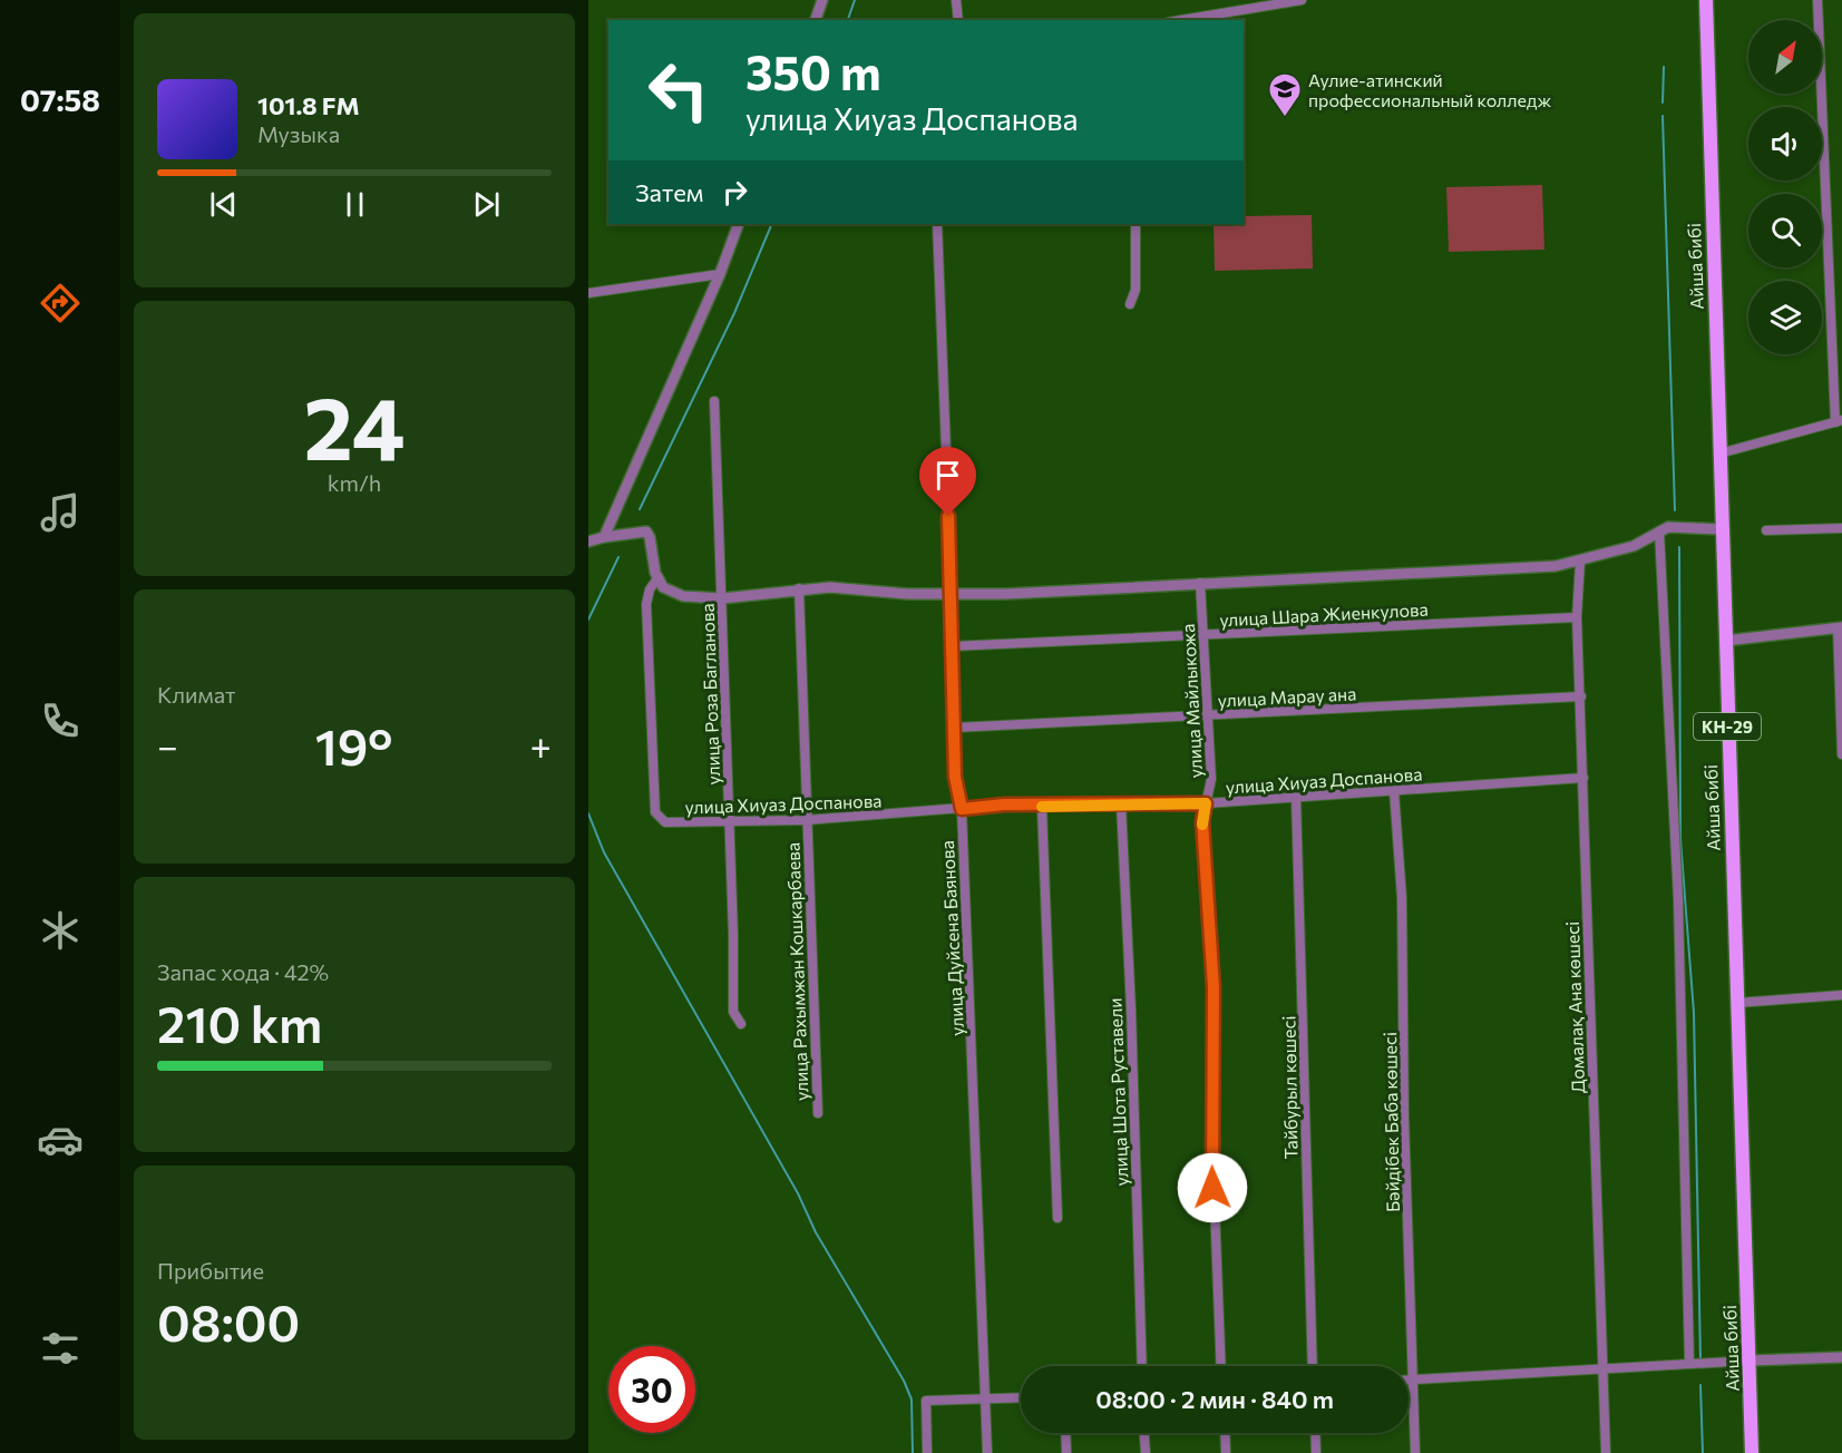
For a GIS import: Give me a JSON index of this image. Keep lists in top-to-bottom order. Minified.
{"streets":{"main road":["Айша бибі","КН-29"],"street":["улица Шара Жиенкулова","улица Роза Багланова","улица Марау ана","улица Майлыкожа","улица Хиуаз Доспанова","улица Дуйсена Баянова","улица Рахымжан Кошкарбаева","Домалақ Ана көшесі","Тайбурыл көшесі","улица Шота Руставели","Бәйдібек Баба көшесі"]},"crossings":[["улица Шара Жиенкулова","улица Майлыкожа"],["улица Шара Жиенкулова","улица Дуйсена Баянова"],["улица Шара Жиенкулова","Домалақ Ана көшесі"],["улица Роза Багланова","улица Хиуаз Доспанова"],["улица Марау ана","улица Майлыкожа"],["улица Марау ана","улица Дуйсена Баянова"],["улица Марау ана","Домалақ Ана көшесі"],["улица Майлыкожа","улица Хиуаз Доспанова"],["улица Хиуаз Доспанова","улица Дуйсена Баянова"],["улица Хиуаз Доспанова","улица Рахымжан Кошкарбаева"],["улица Хиуаз Доспанова","Домалақ Ана көшесі"],["улица Хиуаз Доспанова","Тайбурыл көшесі"],["улица Хиуаз Доспанова","улица Шота Руставели"],["улица Хиуаз Доспанова","Бәйдібек Баба көшесі"]],"places":{"school or university":["Аулие-атинский профессиональный колледж"]},"north":"top right","page":{"tabs":"07:58","turn":["350 m","улица Хиуаз Доспанова"],"song":["101.8 FM","Музыка"],"then":"Затем","tile":[["24","km/h"],"Климат",["Запас хода · 42%","210 km"],["Прибытие","08:00"]],"heat":["−","19°","+"],"limit":"30","trip":"08:00 · 2 мин · 840 m"}}
